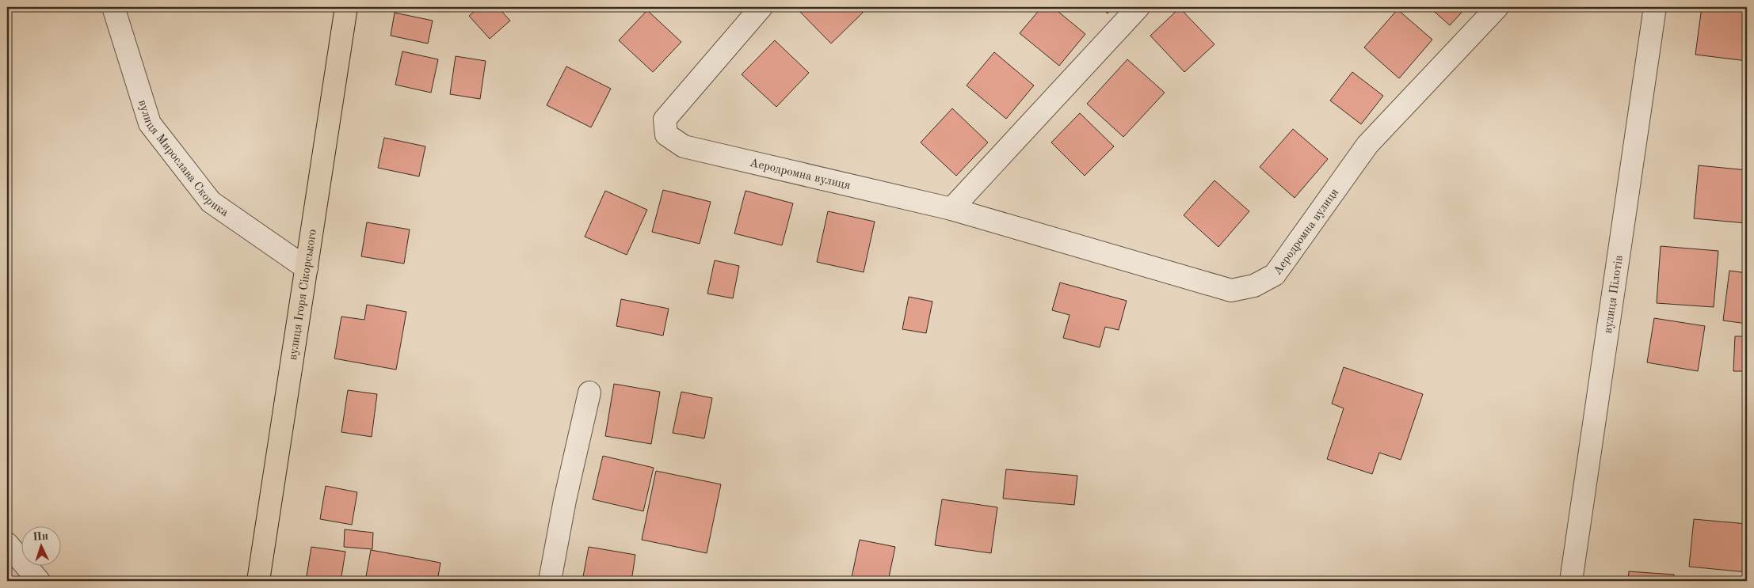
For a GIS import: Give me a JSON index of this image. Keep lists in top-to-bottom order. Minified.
{"streets":{"main road":["вулиця Ігоря Сікорського"],"street":["вулиця Мирослава Скорика","Аеродромна вулиця","вулиця Пілотів"]},"crossings":[["вулиця Мирослава Скорика","вулиця Ігоря Сікорського"]],"north":"top"}
